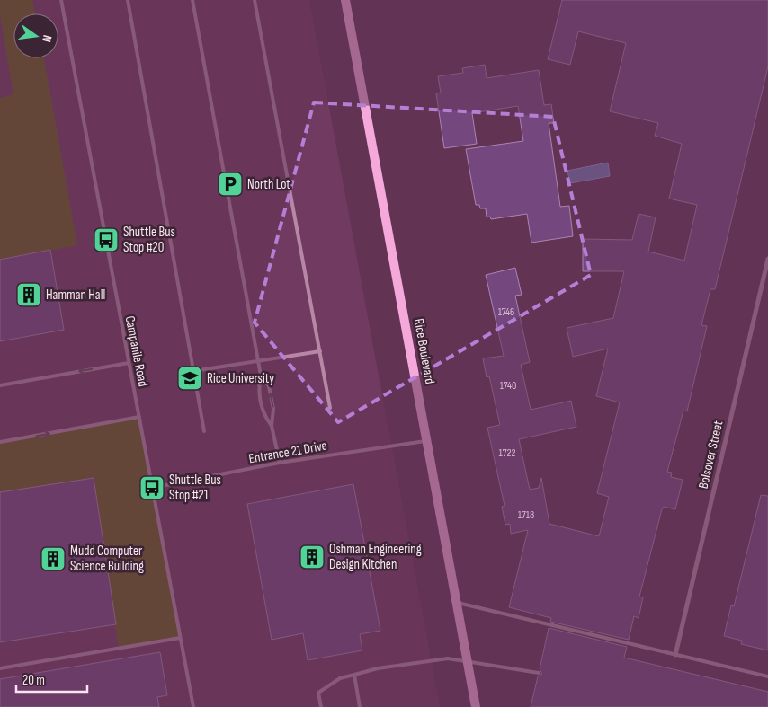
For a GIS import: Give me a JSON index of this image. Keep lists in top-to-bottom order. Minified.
{"streets":{"main road":["Rice Boulevard"],"street":["Bolsover Street"],"lane":["Campanile Road","Entrance 21 Drive"]},"crossings":[["Campanile Road","Entrance 21 Drive"],["Rice Boulevard","Entrance 21 Drive"]],"places":{"parking":["North Lot"],"bus stop":["Shuttle Bus Stop #20","Shuttle Bus Stop #21"],"building":["Hamman Hall","Oshman Engineering Design Kitchen","Mudd Computer Science Building"],"school or university":["Rice University"]},"house_numbers":["1746","1740","1722","1718"],"scale_bar":"20 m","north":"right"}
